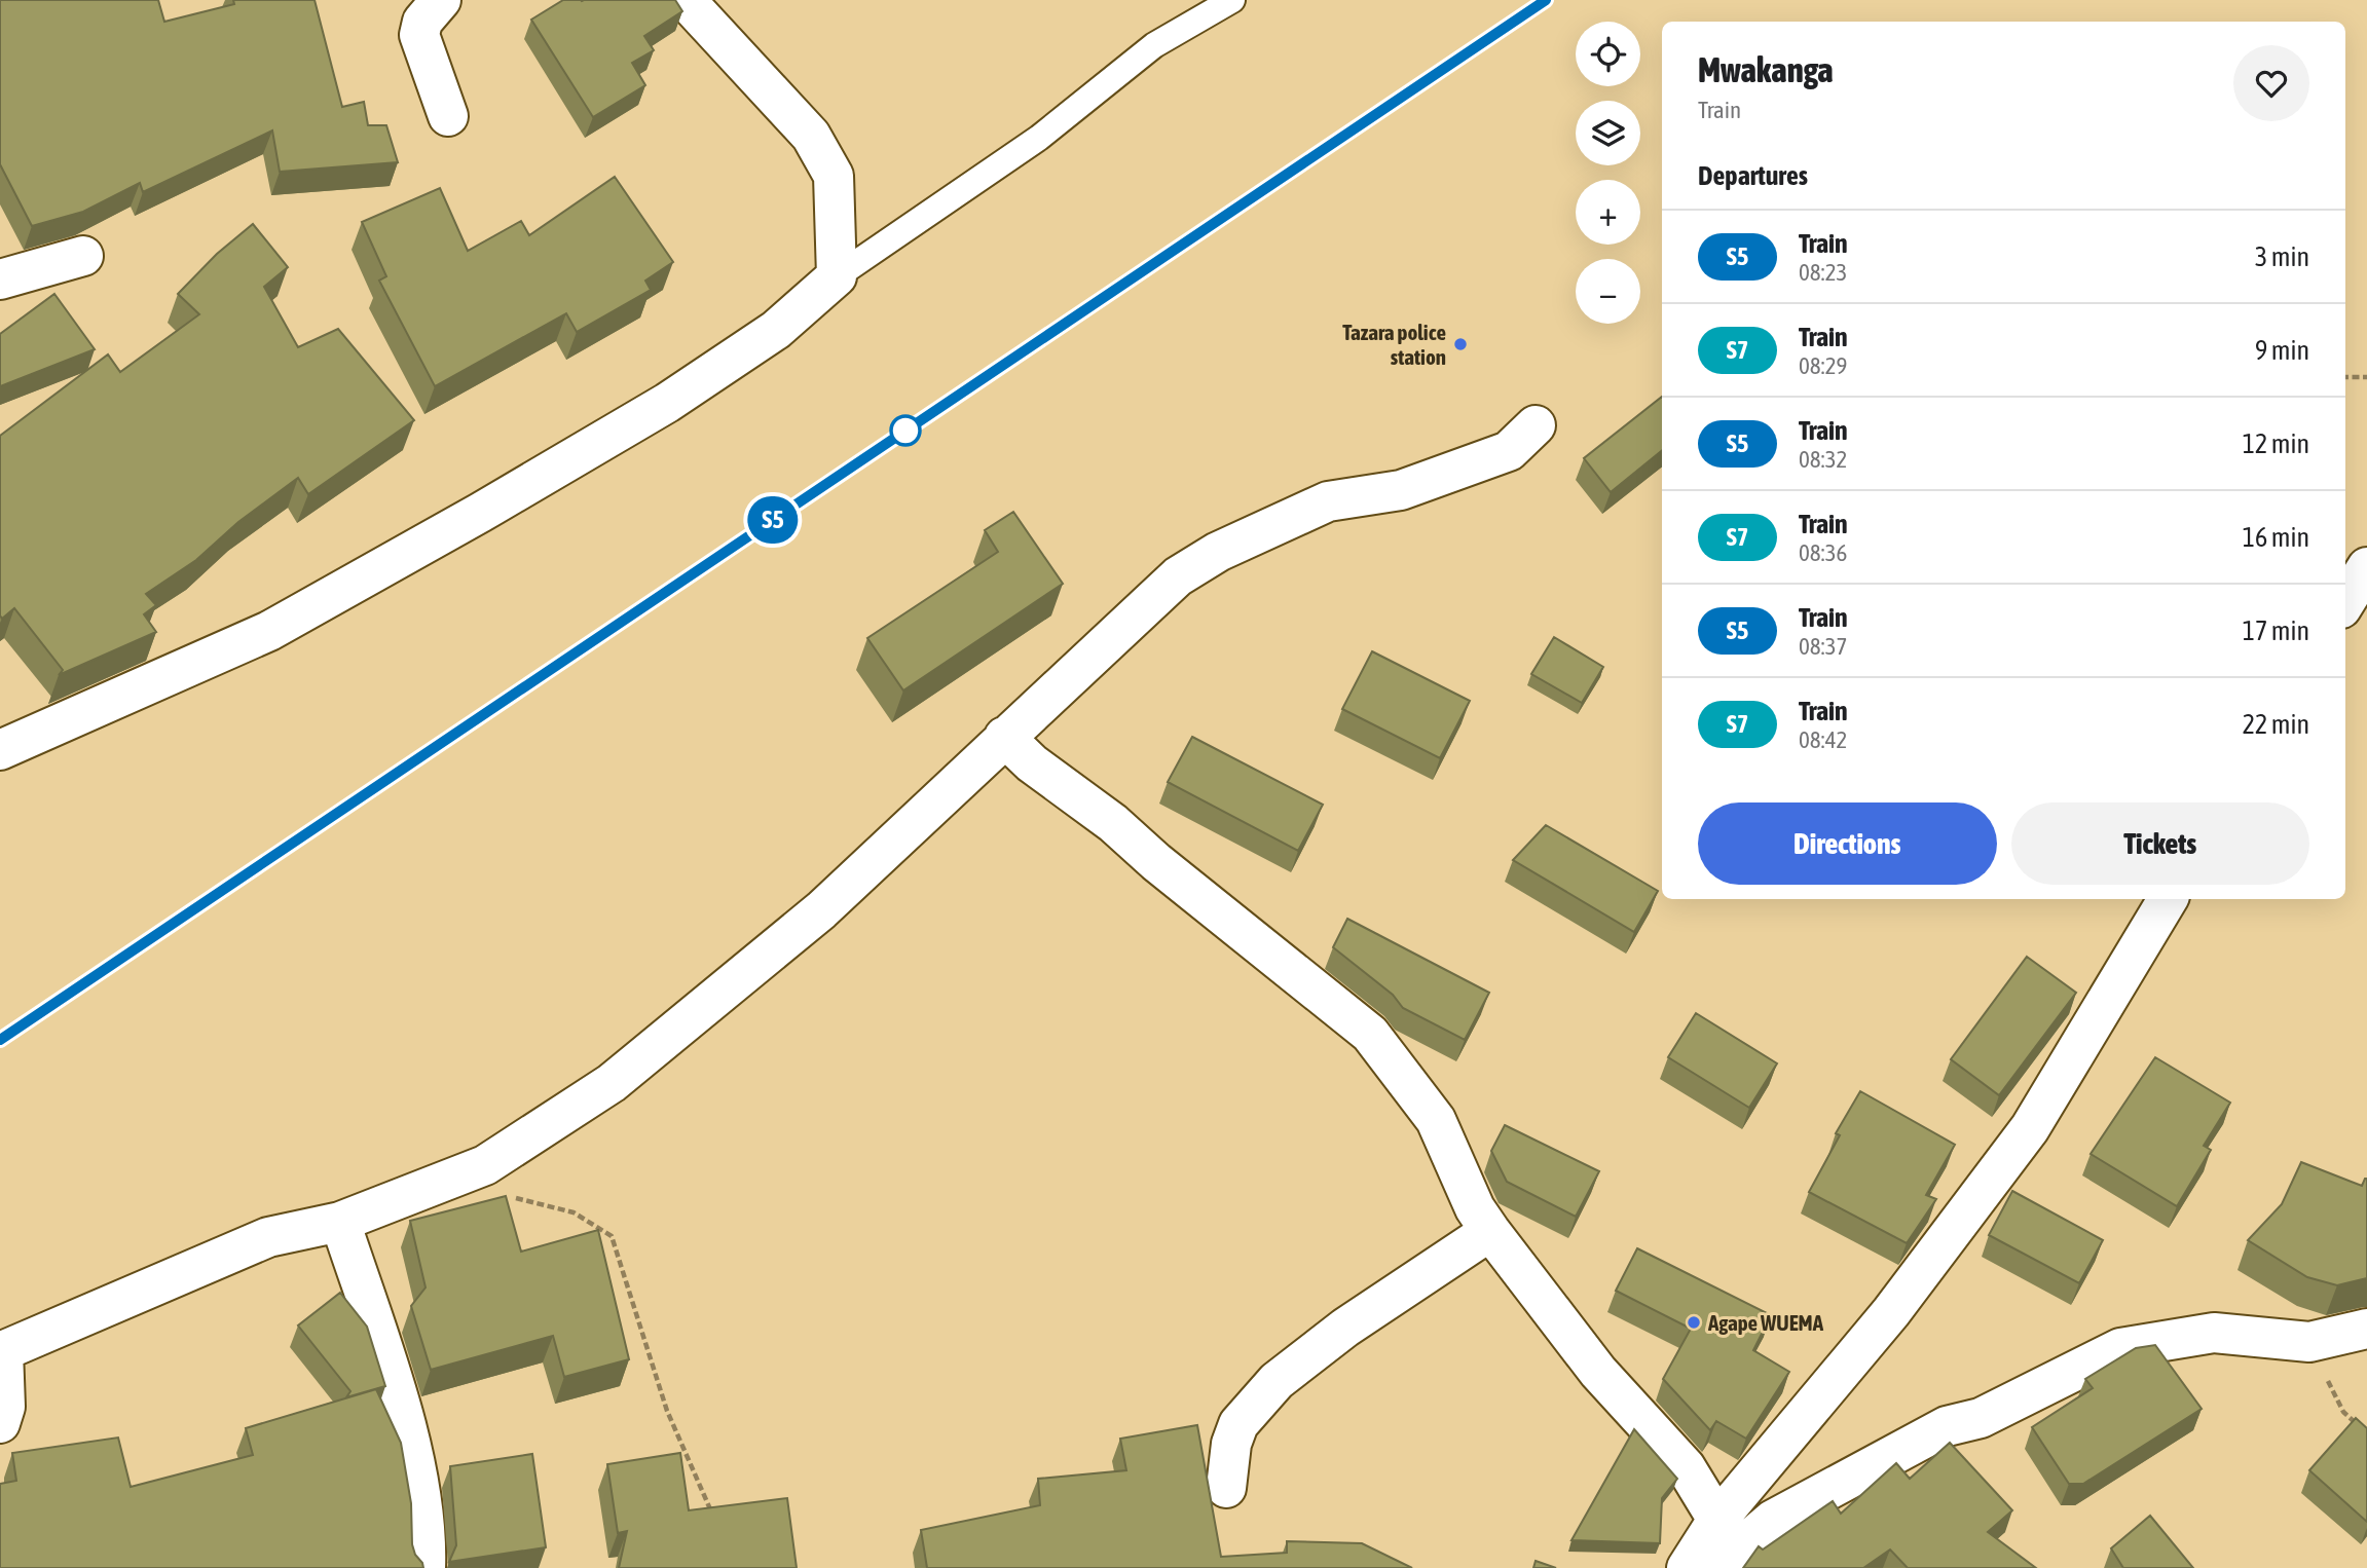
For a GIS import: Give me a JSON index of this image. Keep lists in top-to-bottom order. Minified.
{"places":["Tazara police station","Agape WUEMA"],"page":{"on_map":"S5","map_buttons":["+","−"],"heading":[["Mwakanga","Train"],"Departures"],"list":[{"mark":"S5","name":"Train","note":"08:23","value":"3 min"},{"mark":"S7","name":"Train","note":"08:29","value":"9 min"},{"mark":"S5","name":"Train","note":"08:32","value":"12 min"},{"mark":"S7","name":"Train","note":"08:36","value":"16 min"},{"mark":"S5","name":"Train","note":"08:37","value":"17 min"},{"mark":"S7","name":"Train","note":"08:42","value":"22 min"}],"buttons":["Directions","Tickets"]}}
